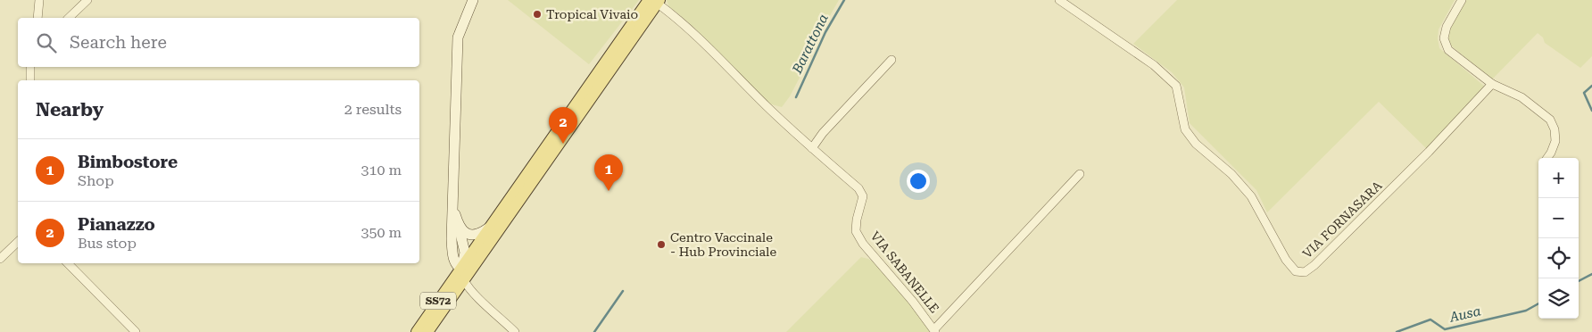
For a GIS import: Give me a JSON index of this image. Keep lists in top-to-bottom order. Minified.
{"streets":{"main road":["SS72"],"street":["VIA FORNASARA","VIA SABANELLE"]},"crossings":[["VIA SABANELLE","SS72"]],"water":["Barattona","Ausa"],"places":["Tropical Vivaio","Centro Vaccinale - Hub Provinciale"],"page":{"search":"Search here","heading":["Nearby","2 results"],"pins":["2","1"],"list":[{"mark":"1","name":"Bimbostore","note":"Shop","value":"310 m"},{"mark":"2","name":"Pianazzo","note":"Bus stop","value":"350 m"}],"map_buttons":["+","−"]}}
